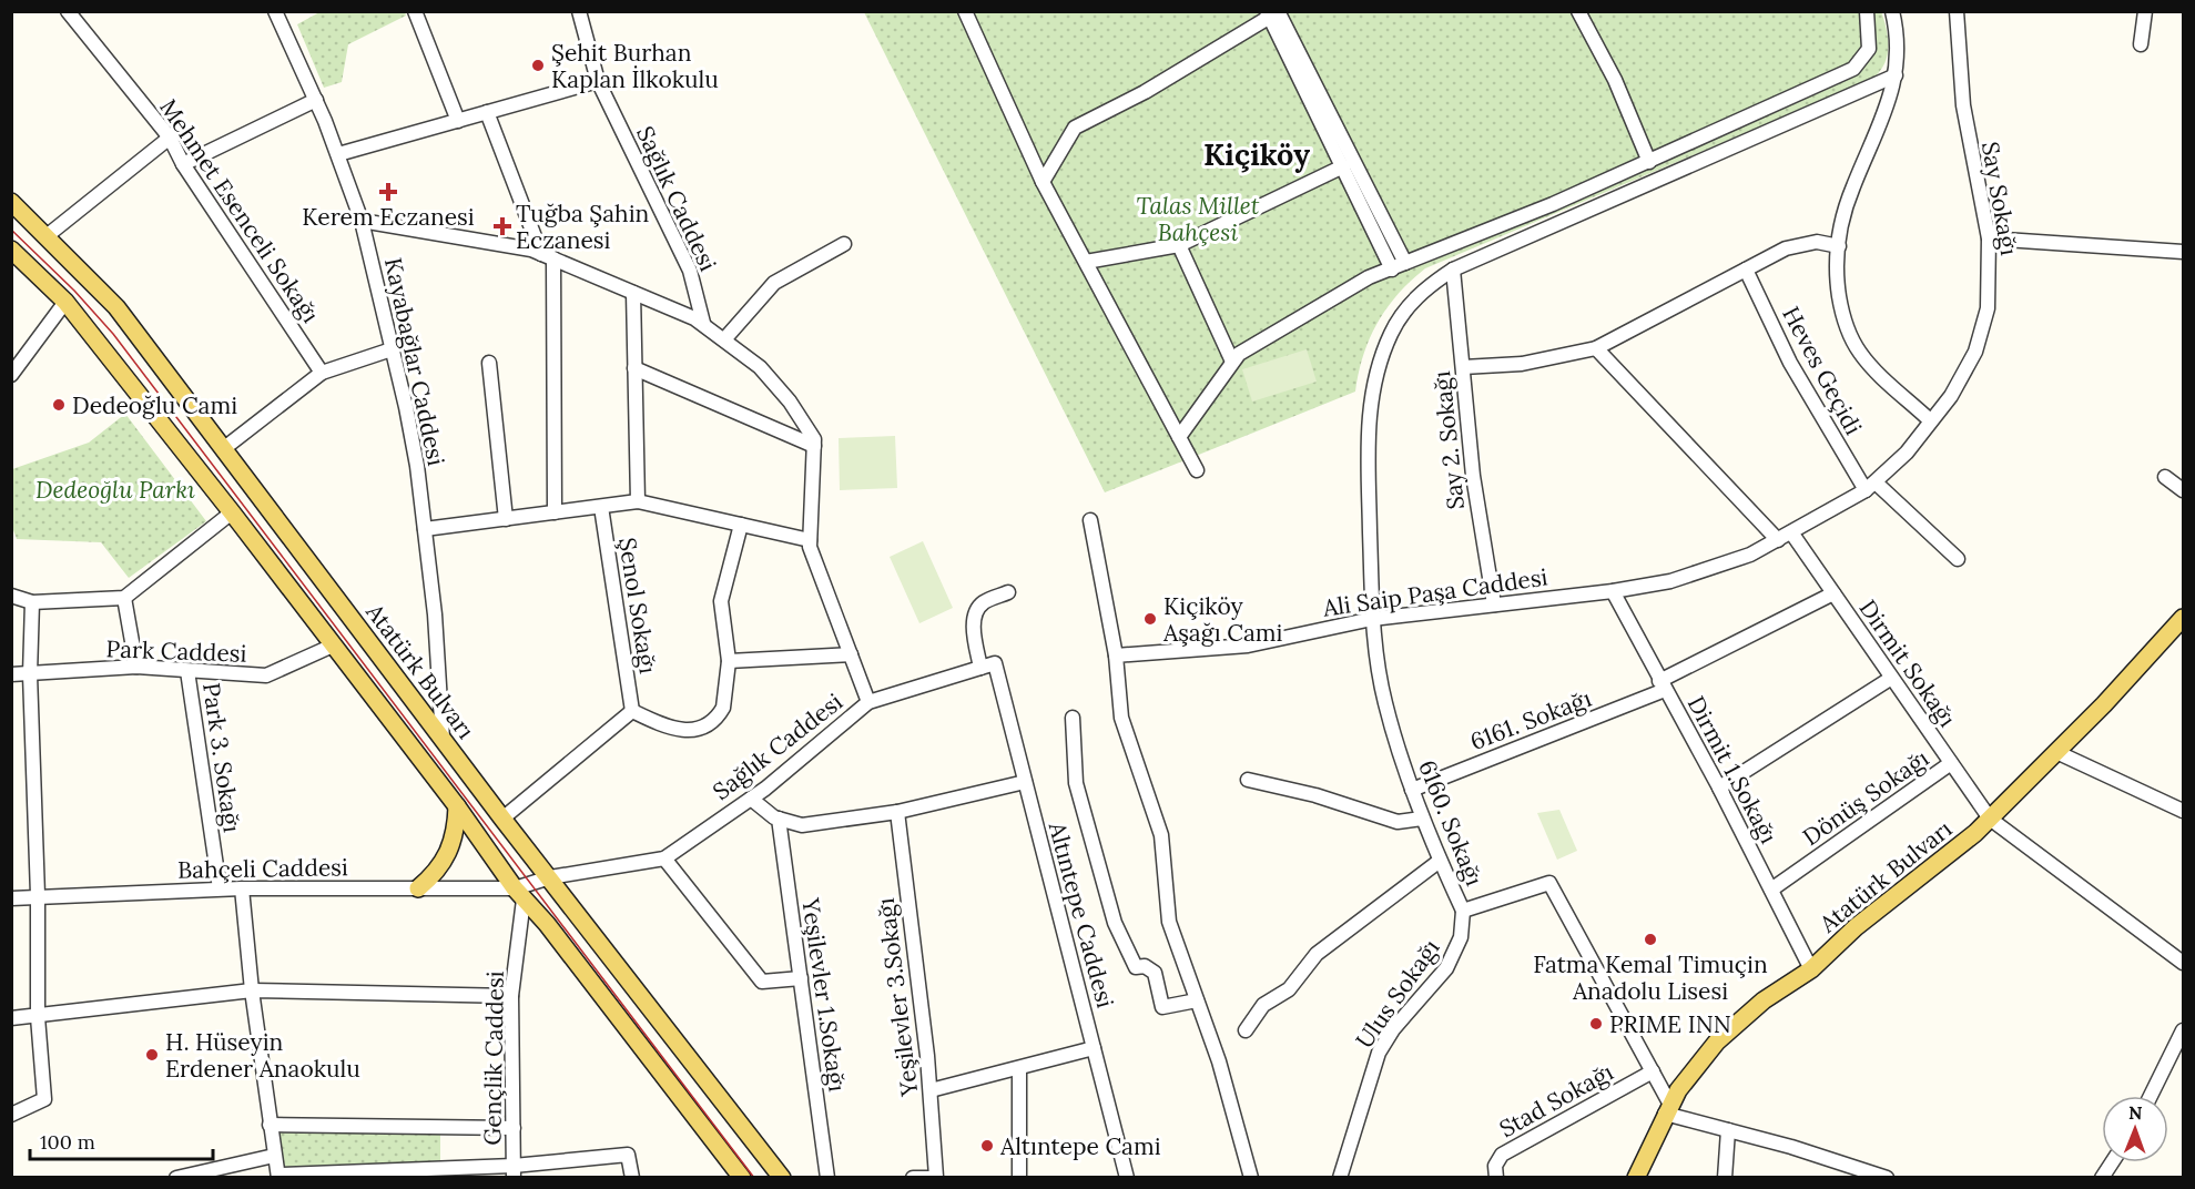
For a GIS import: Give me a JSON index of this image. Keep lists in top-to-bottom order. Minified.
{"streets":{"main road":["Atatürk Bulvarı"],"street":["Sağlık Caddesi","Say Sokağı","Mehmet Esenceli Sokağı","Kayabağlar Caddesi","Heves Geçidi","Say 2. Sokağı","Ali Saip Paşa Caddesi","Şenol Sokağı","Park Caddesi","Dirmit Sokağı","6161. Sokağı","Park 3. Sokağı","Dirmit 1.Sokağı","Dönüş Sokağı","6160. Sokağı","Bahçeli Caddesi","Altıntepe Caddesi","Ulus Sokağı","Yeşilevler 1.Sokağı","Yeşilevler 3.Sokağı","Gençlik Caddesi","Stad Sokağı"]},"crossings":[["Sağlık Caddesi","Atatürk Bulvarı"],["Sağlık Caddesi","Bahçeli Caddesi"],["Sağlık Caddesi","Gençlik Caddesi"],["Say Sokağı","Heves Geçidi"],["Say Sokağı","Ali Saip Paşa Caddesi"],["Say Sokağı","Dirmit Sokağı"],["Kayabağlar Caddesi","Atatürk Bulvarı"],["Say 2. Sokağı","Ali Saip Paşa Caddesi"],["Say 2. Sokağı","6160. Sokağı"],["Ali Saip Paşa Caddesi","Dirmit 1.Sokağı"],["Ali Saip Paşa Caddesi","6160. Sokağı"],["Park Caddesi","Park 3. Sokağı"],["Dirmit Sokağı","Atatürk Bulvarı"],["Dirmit Sokağı","6161. Sokağı"],["Dirmit Sokağı","Dönüş Sokağı"],["Atatürk Bulvarı","Dirmit 1.Sokağı"],["Atatürk Bulvarı","6160. Sokağı"],["6161. Sokağı","Dirmit 1.Sokağı"],["6161. Sokağı","6160. Sokağı"],["Park 3. Sokağı","Bahçeli Caddesi"],["Dirmit 1.Sokağı","Dönüş Sokağı"],["6160. Sokağı","Ulus Sokağı"],["6160. Sokağı","Stad Sokağı"],["Bahçeli Caddesi","Gençlik Caddesi"]],"districts":["Kiçiköy"],"parks":["Talas Millet Bahçesi","Dedeoğlu Parkı"],"places":{"other":["Şehit Burhan Kaplan İlkokulu","Dedeoğlu Cami","Kiçiköy Aşağı Cami","Fatma Kemal Timuçin Anadolu Lisesi","PRIME INN","H. Hüseyin Erdener Anaokulu","Altıntepe Cami"],"health":["Kerem Eczanesi","Tuğba Şahin Eczanesi"]},"scale_bar":"100 m","north":"top"}
